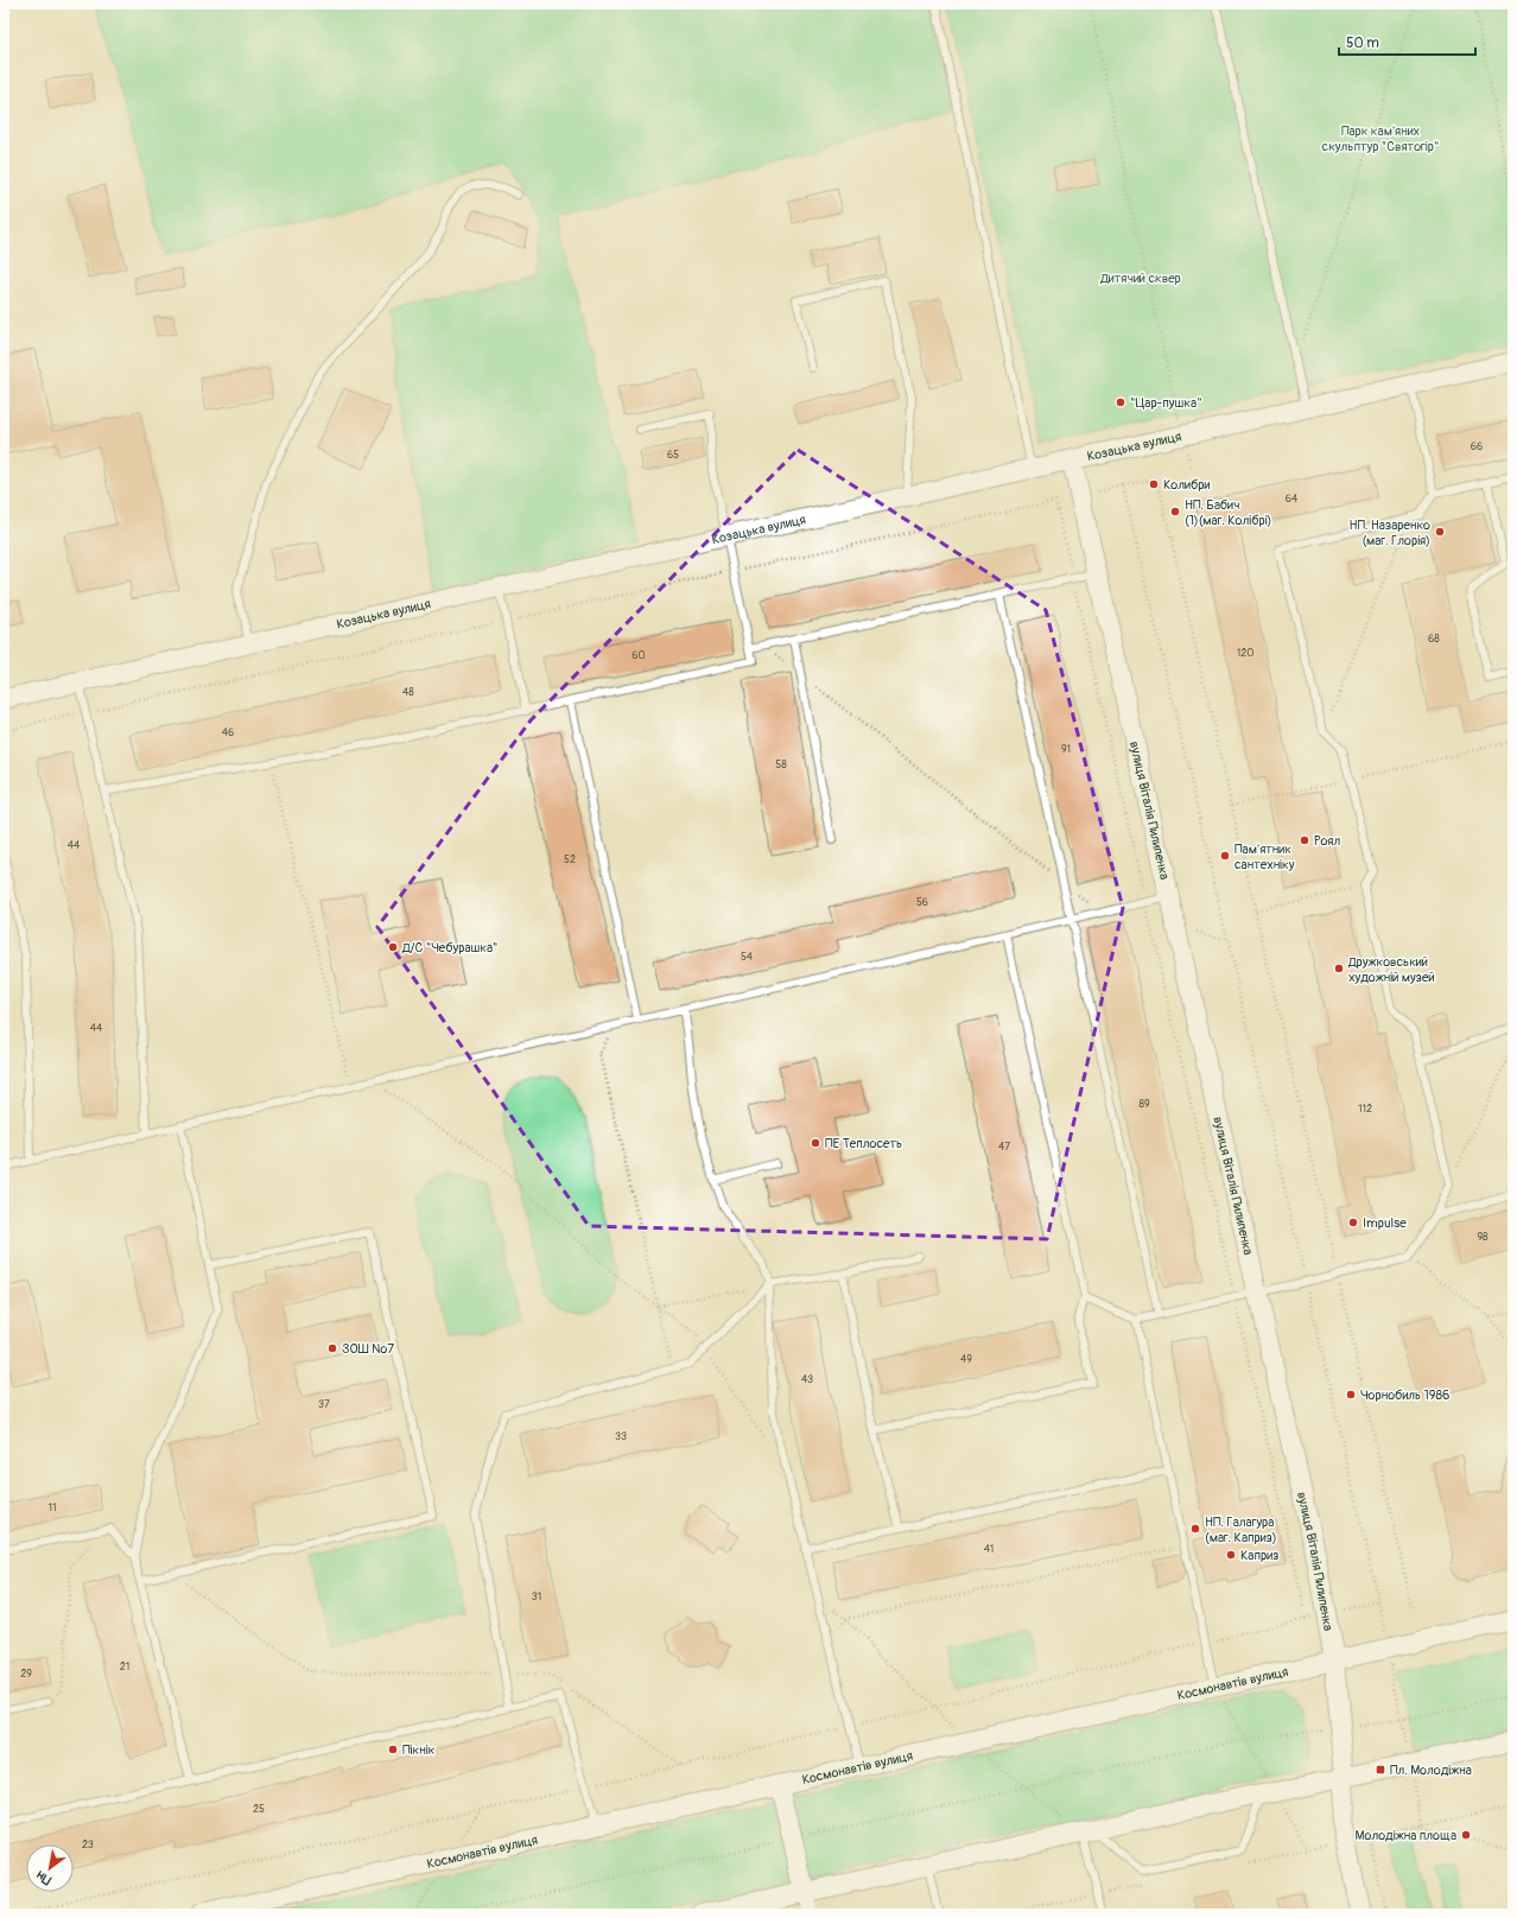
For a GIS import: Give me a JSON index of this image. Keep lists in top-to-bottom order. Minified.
{"streets":{"street":["Козацька вулиця","вулиця Віталія Пилипенка","Космонавтів вулиця"]},"crossings":[["Козацька вулиця","вулиця Віталія Пилипенка"],["вулиця Віталія Пилипенка","Космонавтів вулиця"]],"parks":["Парк кам'яних скульптур \"Святогір\"","Дитячий сквер"],"places":{"other":["\"Цар-пушка\"","Колибри","НП. Бабич (1)(маг. Колібрі)","НП. Назаренко (маг. Глорія)","Роял","Пам'ятник сантехніку","Д/С \"Чебурашка\"","Дружковський художній музей","ПЕ Теплосеть","Impulse","ЗОШ №7","Чорнобиль 1986","НП. Галагура (маг. Каприз)","Каприз","Пікнік","Молодіжна площа"],"transit":["Пл. Молодіжна"]},"house_numbers":["66","65","64","68","120","60","48","46","91","58","44","52","56","54","44","89","112","47","98","49","43","37","33","11","41","31","21","29","25","23"],"scale_bar":"50 m","north":"bottom left"}
